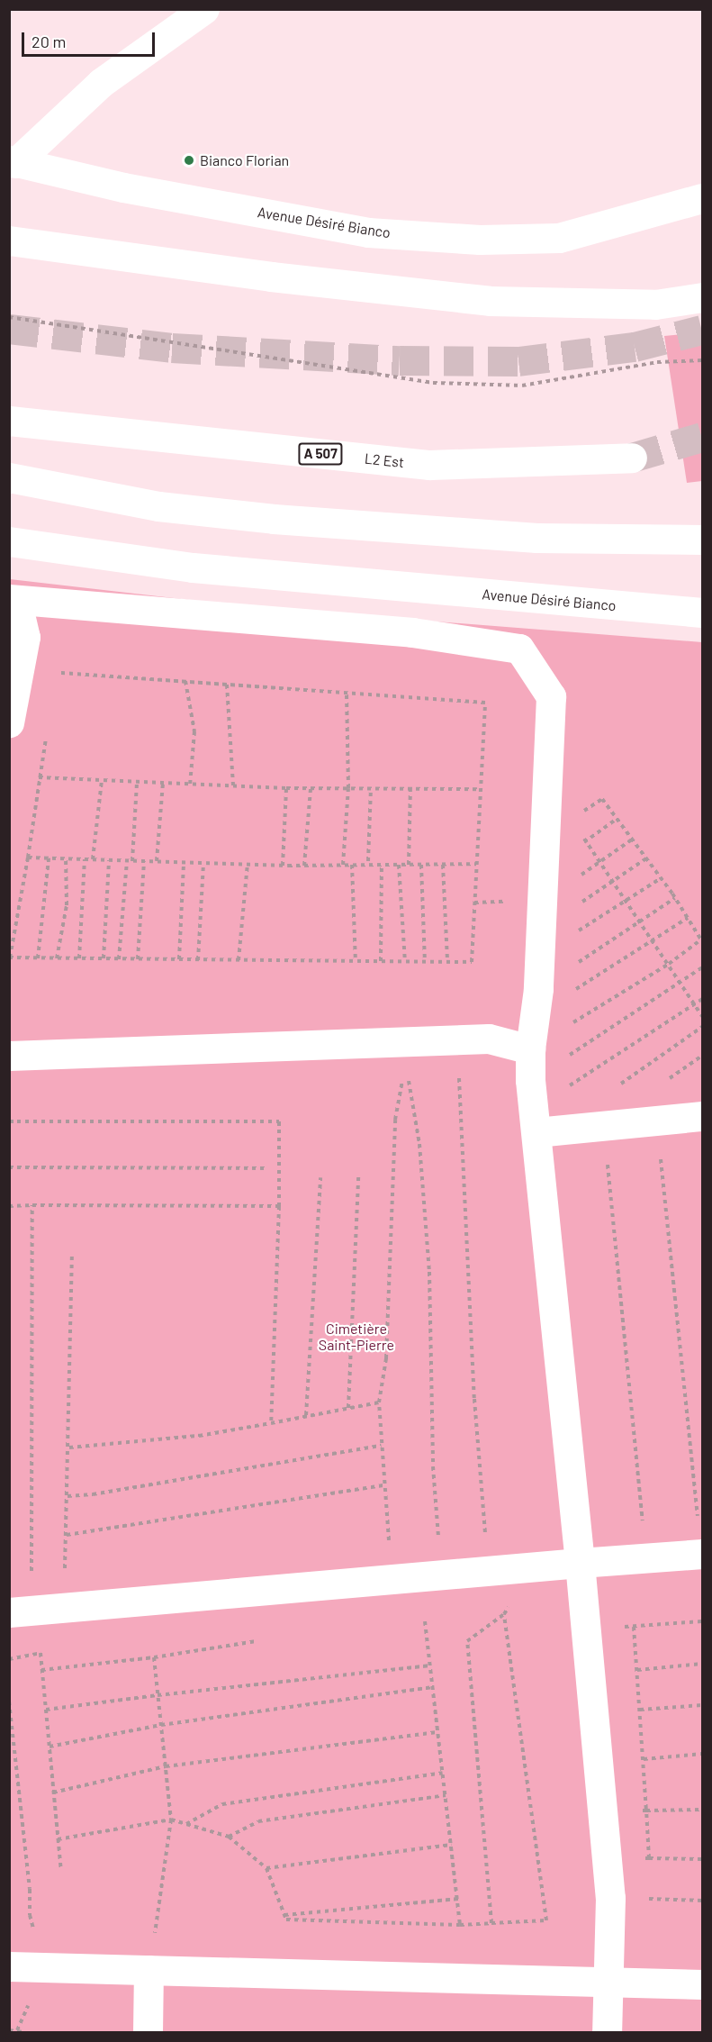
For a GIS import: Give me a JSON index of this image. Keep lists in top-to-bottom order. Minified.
{"streets":{"main road":["Avenue Désiré Bianco","A 507","L2 Est"]},"parks":["Cimetière Saint-Pierre"],"places":["Bianco Florian"],"scale_bar":"20 m"}
